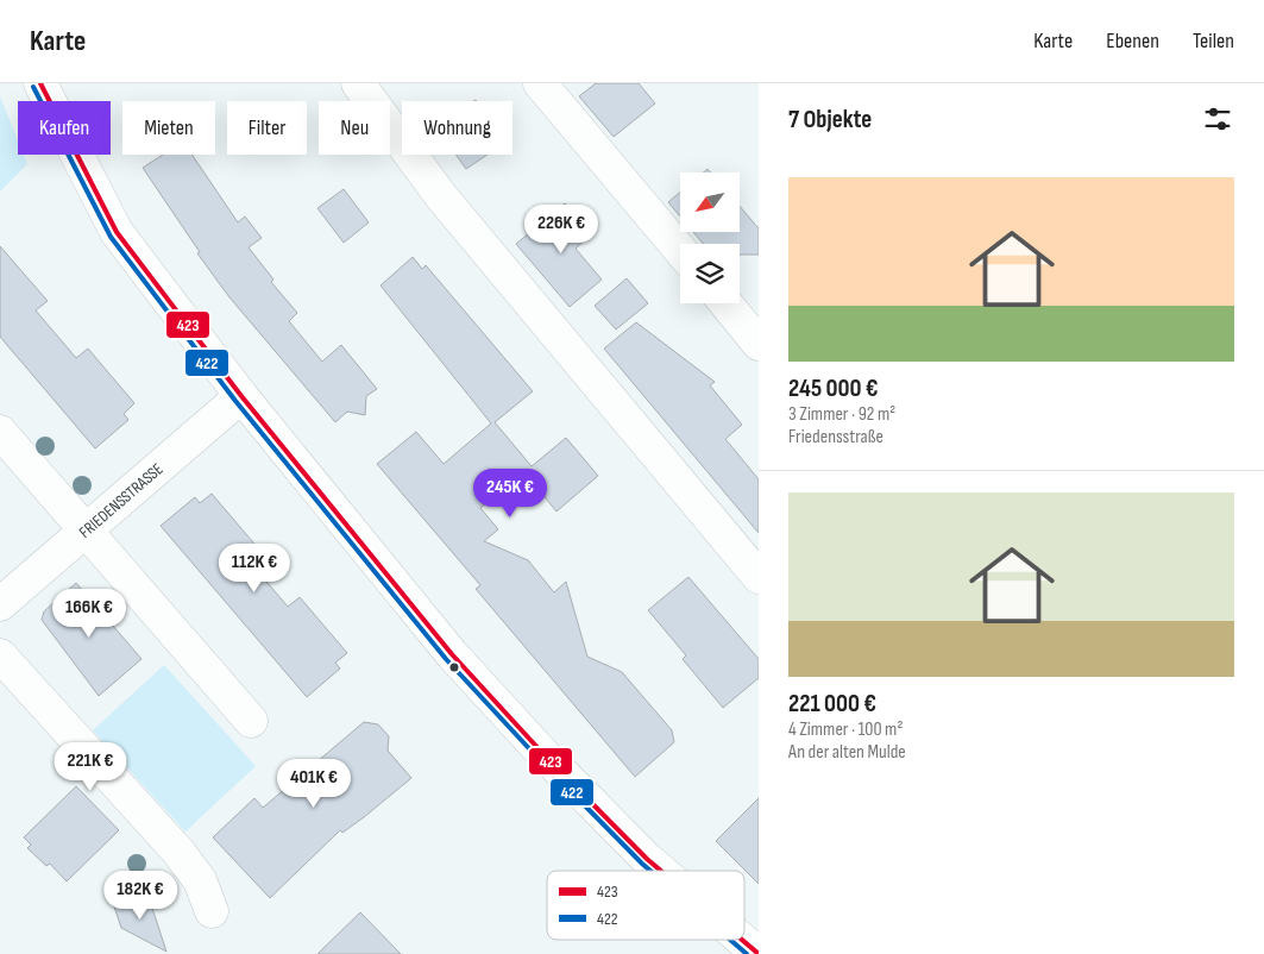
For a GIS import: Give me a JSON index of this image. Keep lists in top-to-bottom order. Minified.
{"streets":{"street":["FRIEDENSSTRASSE"]},"lines":["transit line 423","transit line 422"],"legend":["423","422"],"north":"bottom left","page":{"header":"Karte","nav":["Karte","Ebenen","Teilen"],"heading":"7 Objekte","chip":["Kaufen","Mieten","Filter","Neu","Wohnung"],"list":[{"name":"245 000 €","note":"3 Zimmer · 92 m² · Friedensstraße"},{"name":"221 000 €","note":"4 Zimmer · 100 m² · An der alten Mulde"}],"price":["226K €","245K €","112K €","166K €","221K €","401K €","182K €"]}}
